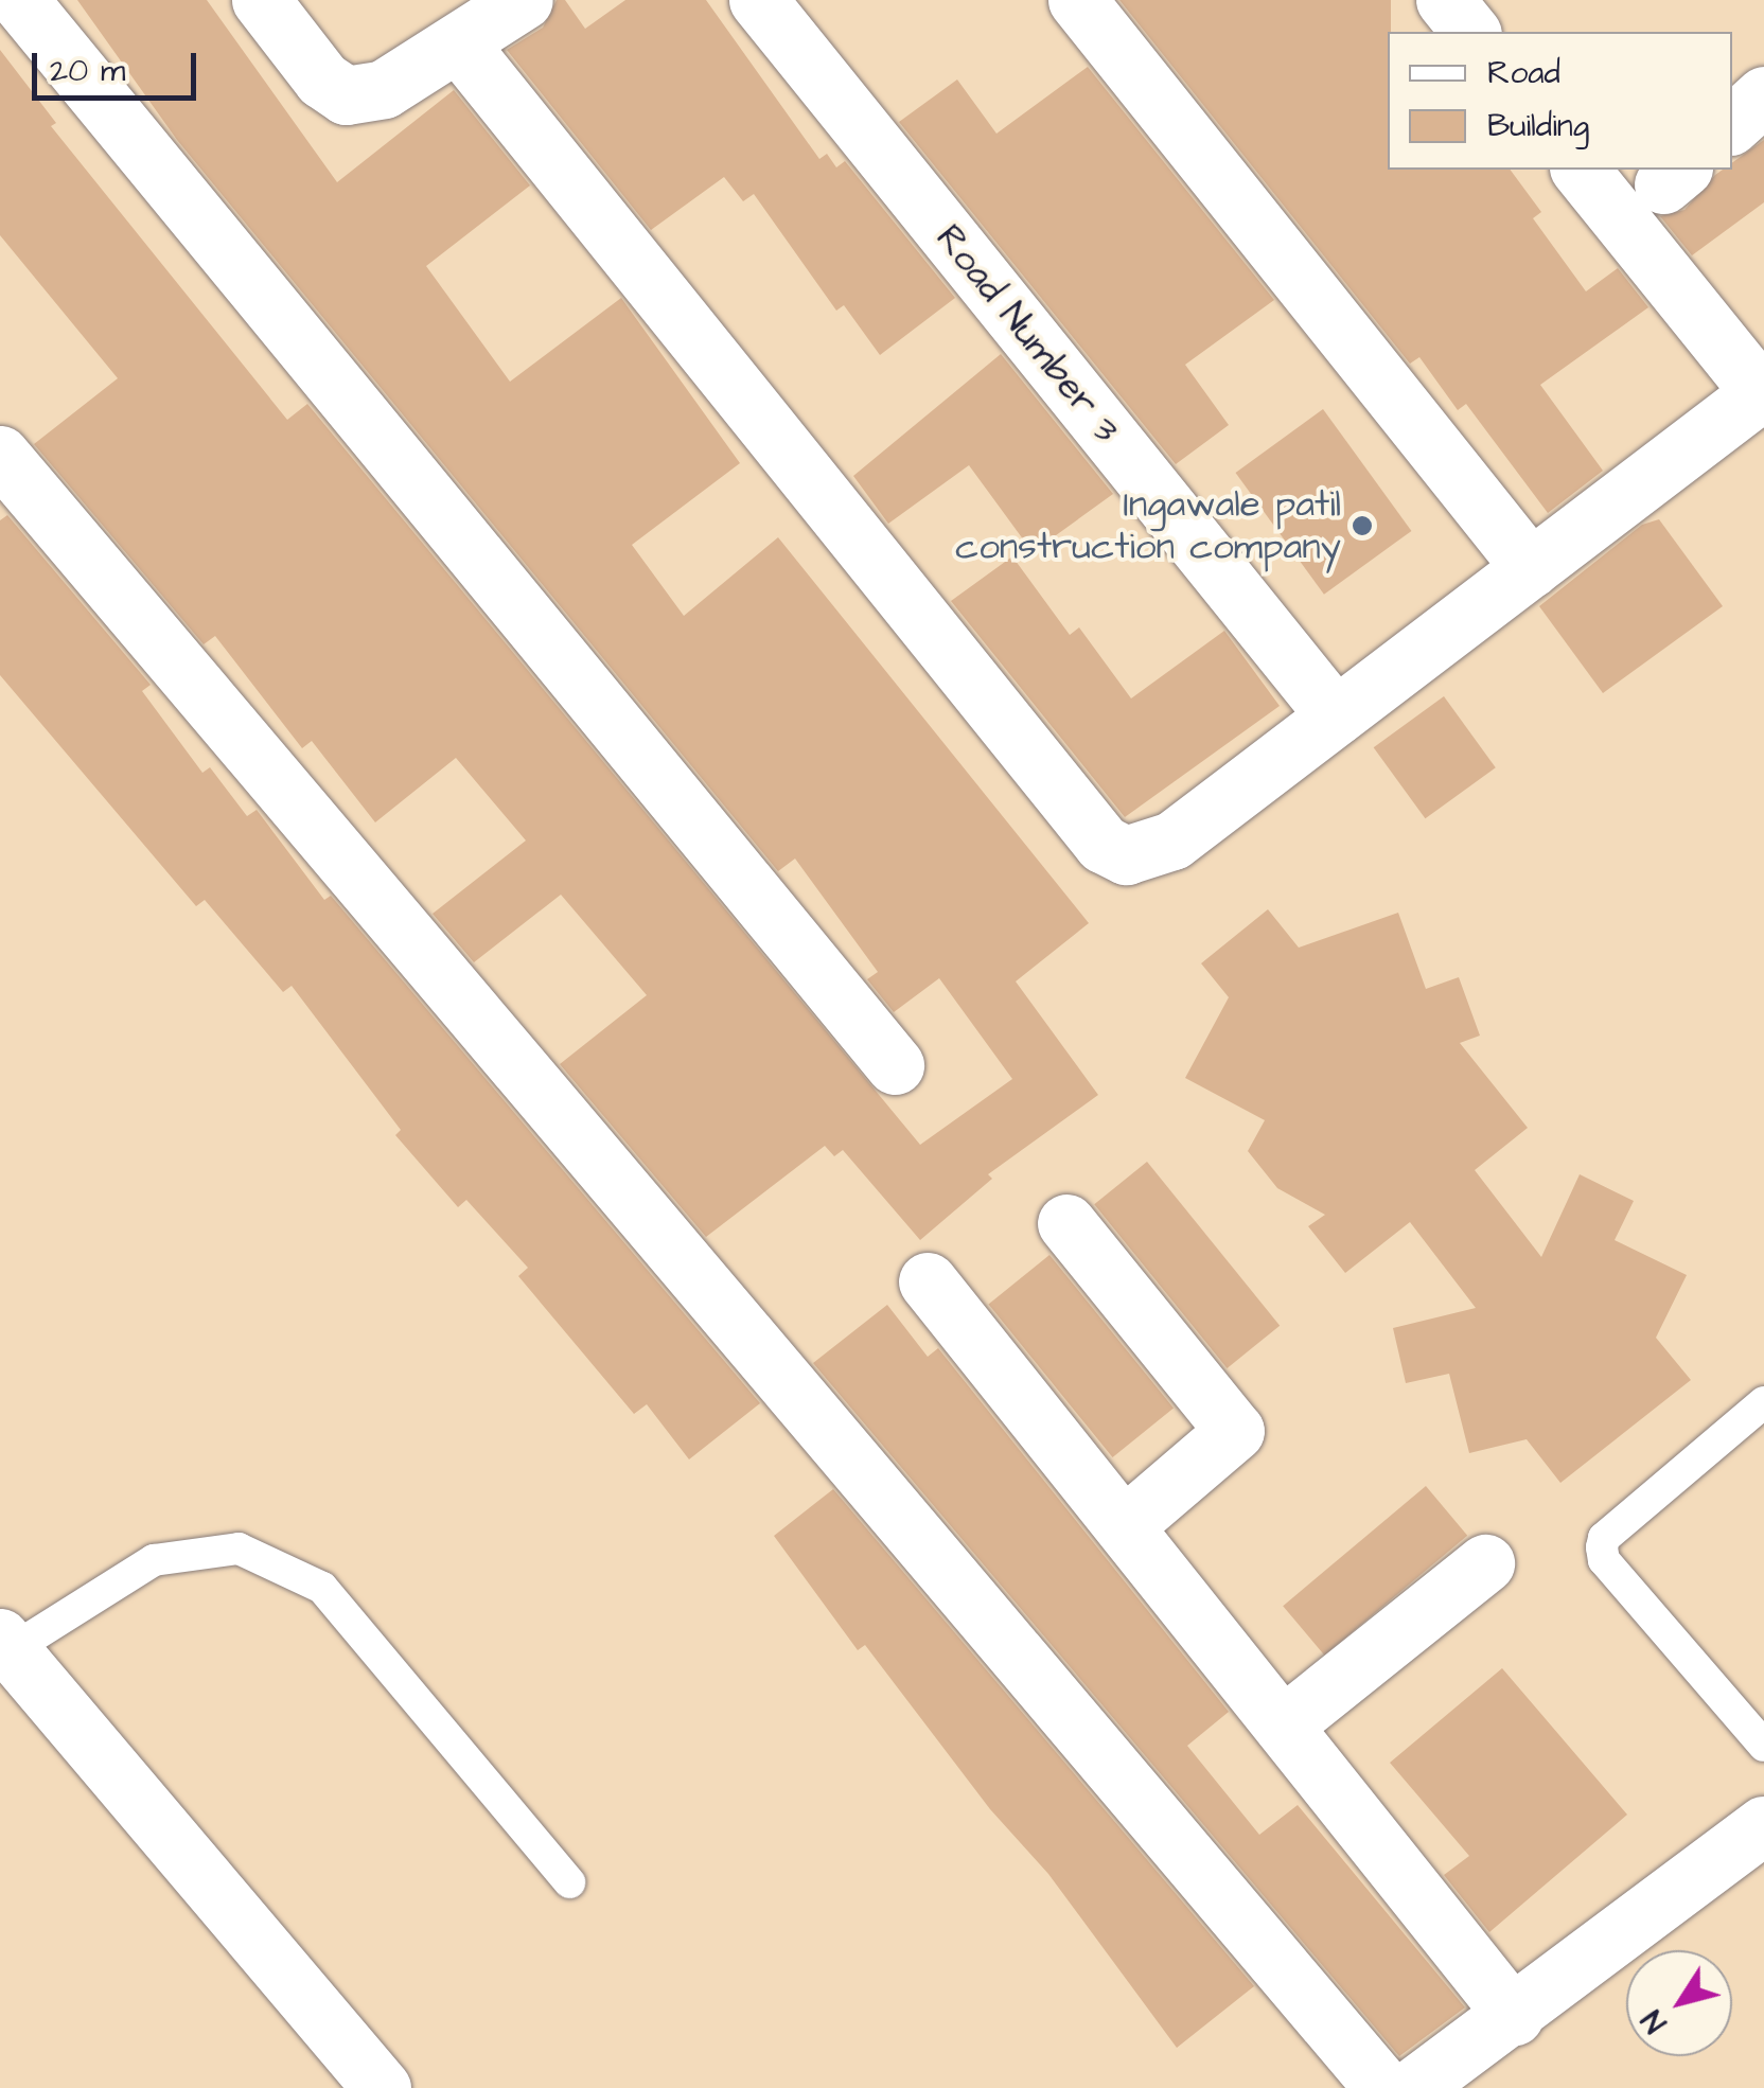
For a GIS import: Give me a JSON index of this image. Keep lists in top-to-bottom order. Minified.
{"streets":{"street":["Road Number 3"]},"places":["Ingawale patil construction company"],"legend":["Road","Building"],"scale_bar":"20 m","north":"bottom left"}
